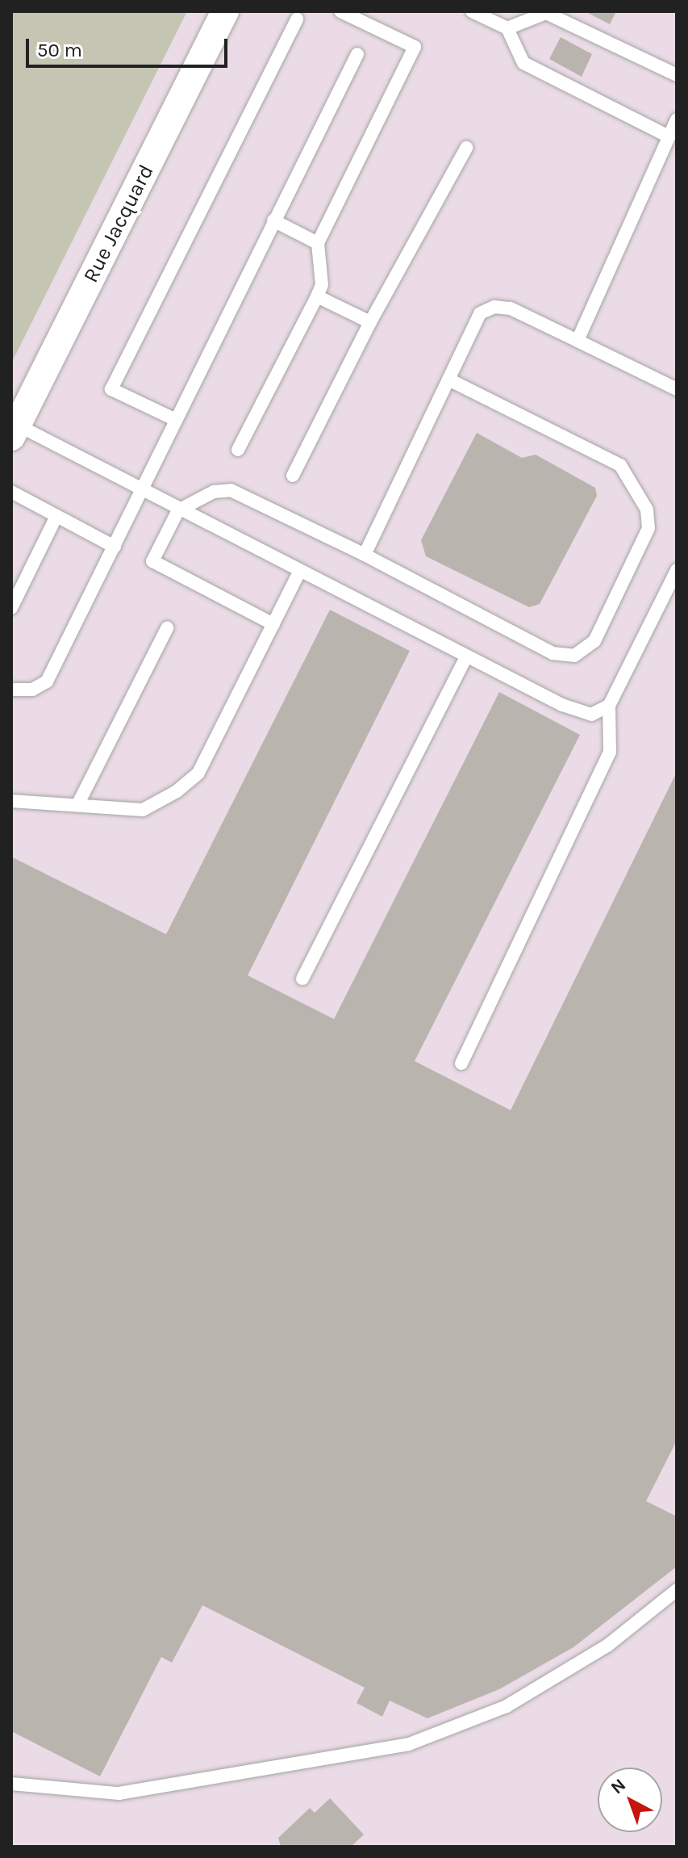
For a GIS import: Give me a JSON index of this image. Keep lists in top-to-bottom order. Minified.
{"streets":{"street":["Rue Jacquard"]},"scale_bar":"50 m","north":"top left"}
